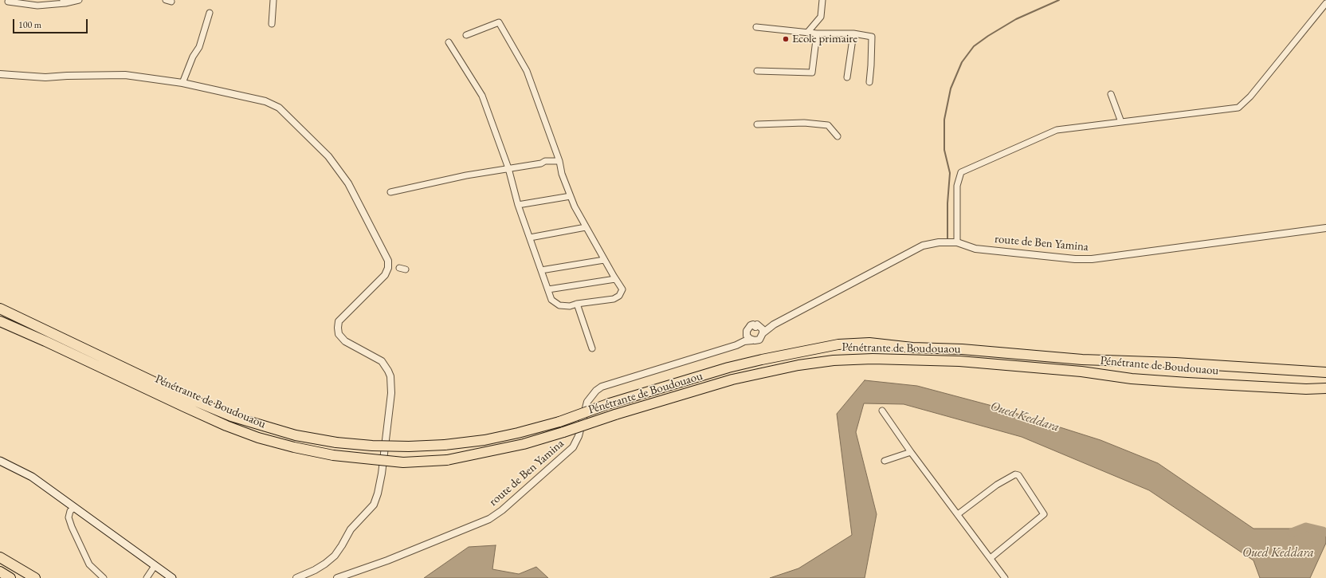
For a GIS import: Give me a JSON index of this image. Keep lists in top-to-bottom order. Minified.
{"streets":{"highway":["Pénétrante de Boudouaou"],"street":["route de Ben Yamina"]},"water":["Oued Keddara"],"places":["Ecole primaire"],"scale_bar":"100 m"}
